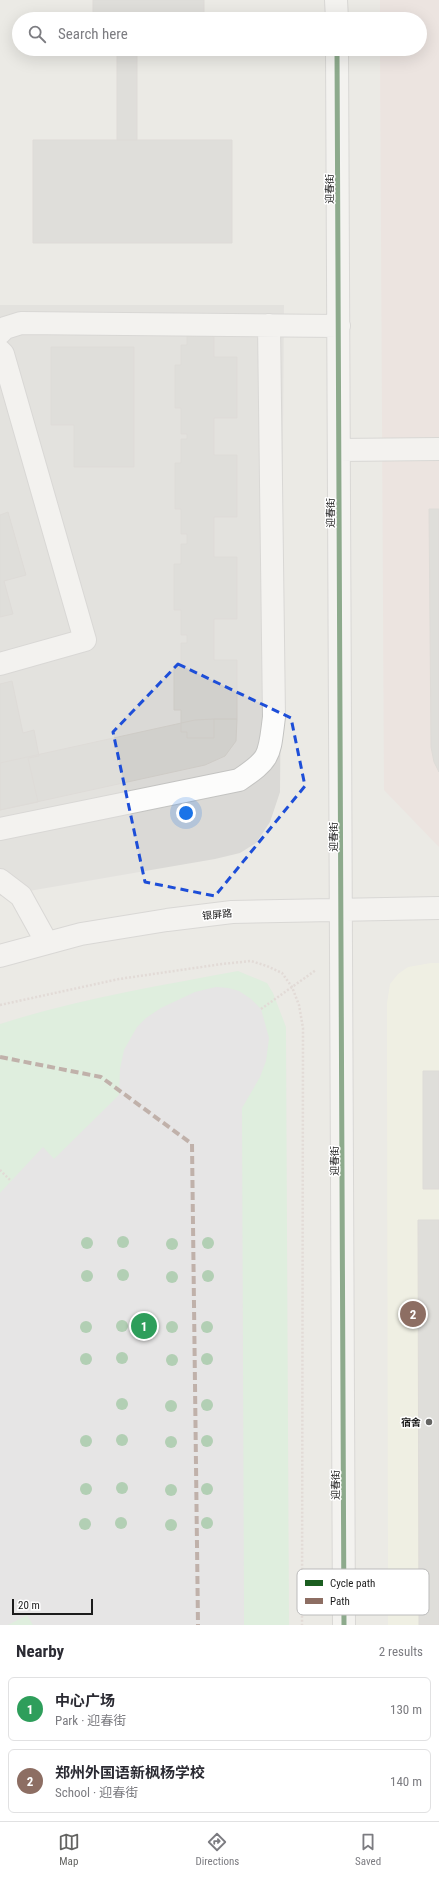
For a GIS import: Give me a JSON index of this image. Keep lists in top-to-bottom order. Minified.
{"streets":{"street":["迎春街","银屏路"]},"crossings":[["迎春街","银屏路"]],"places":["宿舍"],"legend":["Cycle path","Path"],"scale_bar":"20 m","page":{"search":"Search here","pins":["2","1"],"scale":"20 m","heading":["Nearby","2 results"],"list":[{"mark":"1","name":"中心广场","note":"Park · 迎春街","value":"130 m"},{"mark":"2","name":"郑州外国语新枫杨学校","note":"School · 迎春街","value":"140 m"}],"nav":["Map","Directions","Saved"]}}
